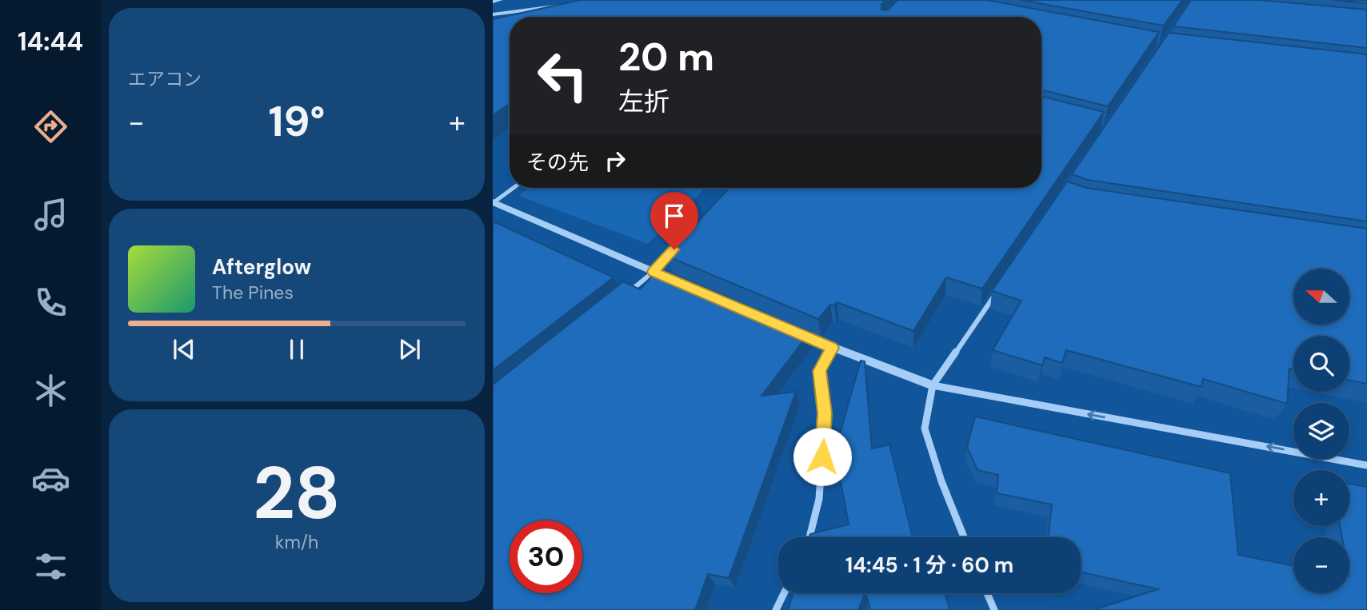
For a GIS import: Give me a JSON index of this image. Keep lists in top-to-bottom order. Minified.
{"north":"left","page":{"tabs":"14:44","tile":["エアコン",["28","km/h"]],"turn":["20 m","左折"],"heat":["−","19°","+"],"then":"その先","song":["Afterglow","The Pines"],"map_buttons":["+","−"],"limit":"30","trip":"14:45 · 1 分 · 60 m"}}
